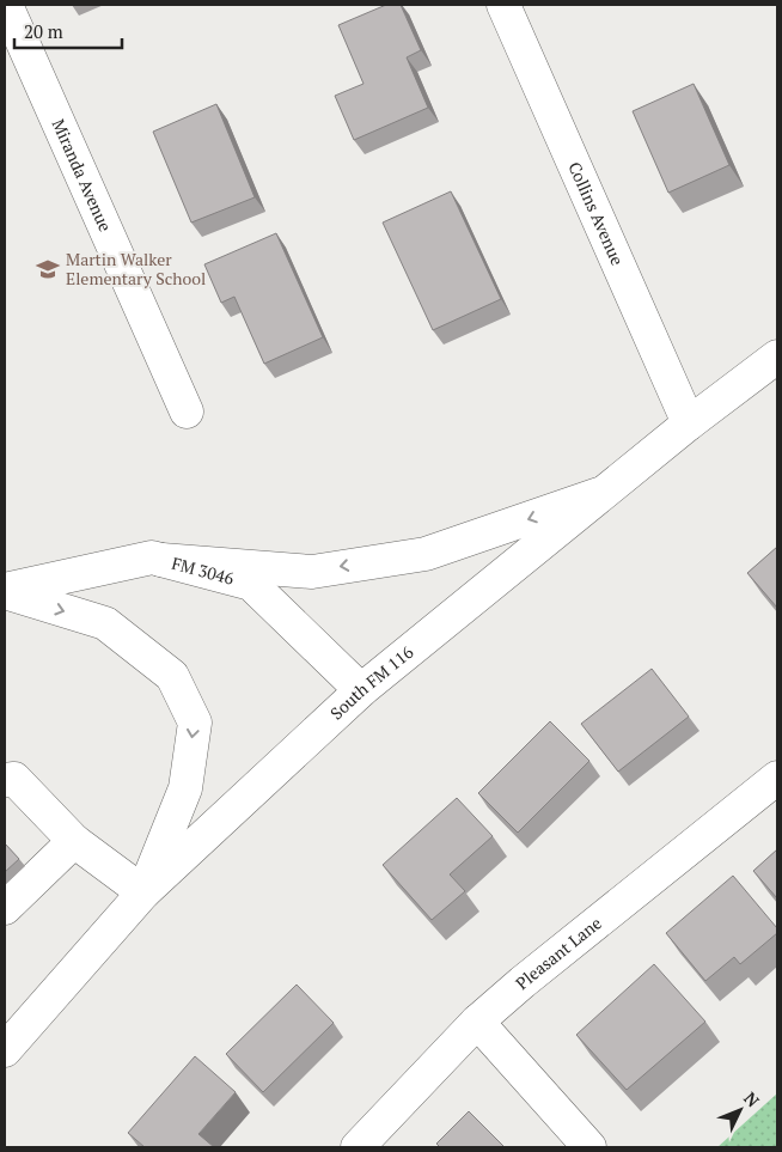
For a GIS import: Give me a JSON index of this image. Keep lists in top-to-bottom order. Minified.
{"streets":{"street":["Miranda Avenue","Collins Avenue","FM 3046","South FM 116","Pleasant Lane"]},"crossings":[["Collins Avenue","South FM 116"],["FM 3046","South FM 116"]],"places":{"school or university":["Martin Walker Elementary School"]},"scale_bar":"20 m","north":"top right"}
